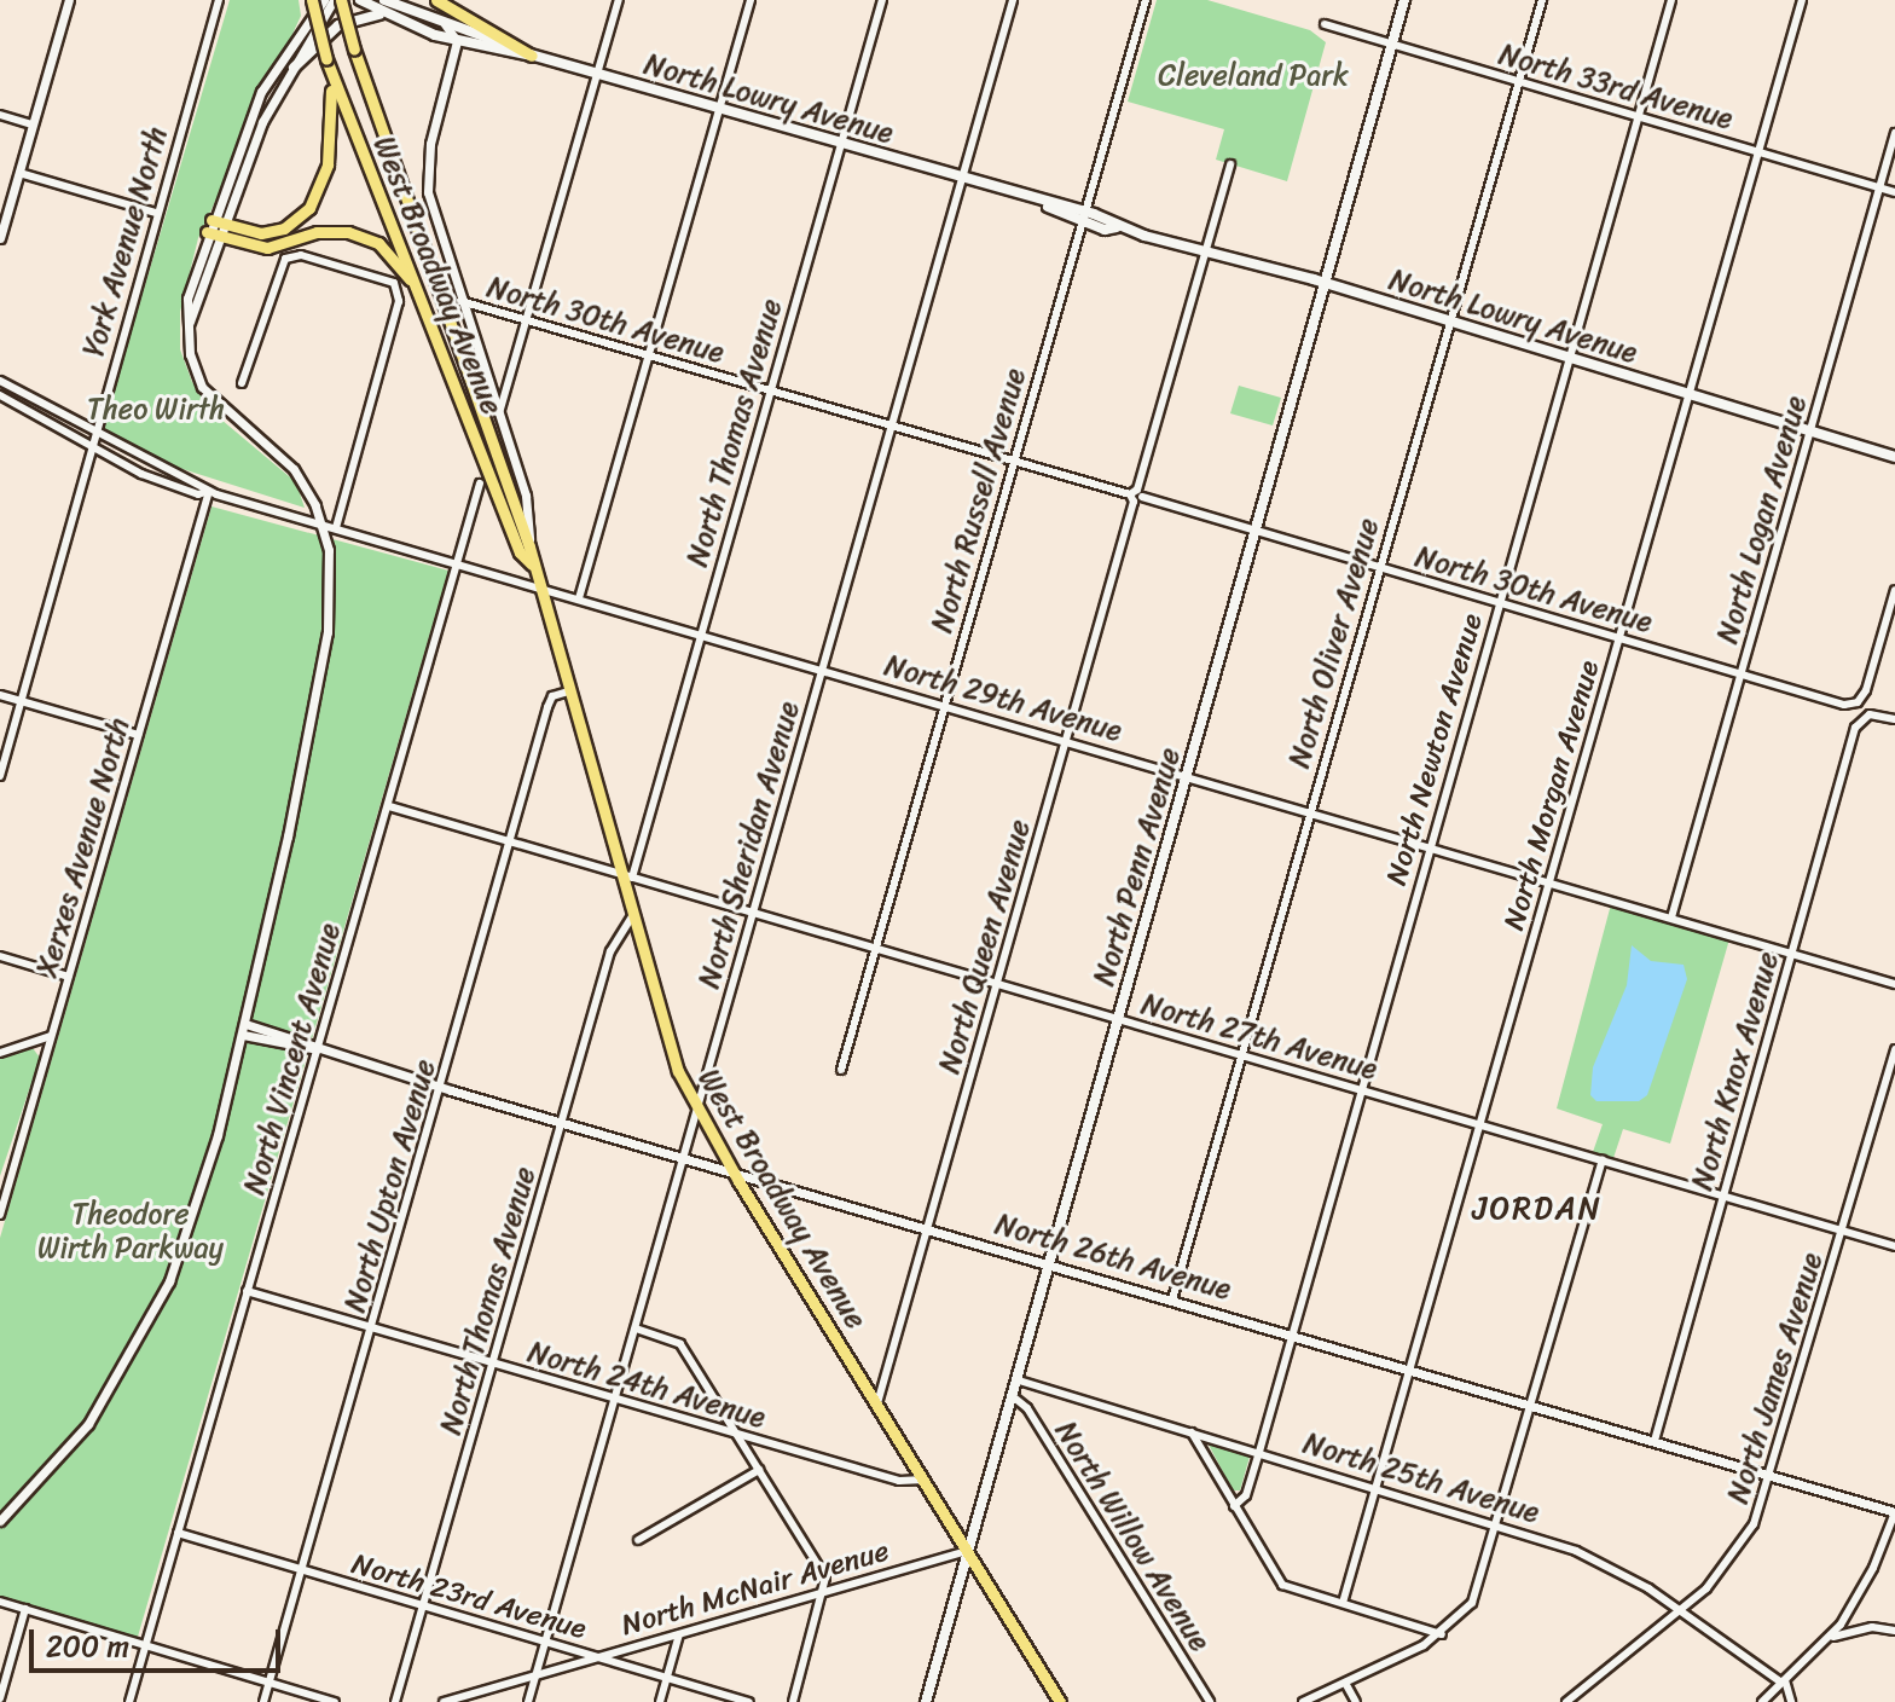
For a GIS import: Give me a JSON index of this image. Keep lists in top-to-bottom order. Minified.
{"streets":{"main road":["North Lowry Avenue","West Broadway Avenue","North Penn Avenue"],"street":["North 33rd Avenue","York Avenue North","North 30th Avenue","North Thomas Avenue","North Russell Avenue","North Logan Avenue","North Oliver Avenue","North 29th Avenue","North Newton Avenue","North Morgan Avenue","North Sheridan Avenue","Xerxes Avenue North","North Queen Avenue","North 27th Avenue","North Vincent Avenue","North Knox Avenue","North Upton Avenue","North 26th Avenue","North James Avenue","North 24th Avenue","North 25th Avenue","North Willow Avenue","North McNair Avenue","North 23rd Avenue"]},"crossings":[["North 33rd Avenue","North Logan Avenue"],["North 33rd Avenue","North Oliver Avenue"],["North 33rd Avenue","North Newton Avenue"],["North 33rd Avenue","North Morgan Avenue"],["North 33rd Avenue","North Penn Avenue"],["North Lowry Avenue","West Broadway Avenue"],["North Lowry Avenue","North Thomas Avenue"],["North Lowry Avenue","North Russell Avenue"],["North Lowry Avenue","North Logan Avenue"],["North Lowry Avenue","North Oliver Avenue"],["North Lowry Avenue","North Newton Avenue"],["North Lowry Avenue","North Morgan Avenue"],["North Lowry Avenue","North Sheridan Avenue"],["North Lowry Avenue","North Penn Avenue"],["North Lowry Avenue","North Queen Avenue"],["West Broadway Avenue","North 30th Avenue"],["West Broadway Avenue","North Thomas Avenue"],["West Broadway Avenue","North 29th Avenue"],["West Broadway Avenue","North Sheridan Avenue"],["West Broadway Avenue","North Penn Avenue"],["West Broadway Avenue","North Queen Avenue"],["West Broadway Avenue","North 27th Avenue"],["West Broadway Avenue","North Upton Avenue"],["West Broadway Avenue","North 26th Avenue"],["West Broadway Avenue","North 24th Avenue"],["West Broadway Avenue","North McNair Avenue"],["North 30th Avenue","North Thomas Avenue"],["North 30th Avenue","North Russell Avenue"],["North 30th Avenue","North Logan Avenue"],["North 30th Avenue","North Oliver Avenue"],["North 30th Avenue","North Newton Avenue"],["North 30th Avenue","North Morgan Avenue"],["North 30th Avenue","North Sheridan Avenue"],["North 30th Avenue","North Penn Avenue"],["North 30th Avenue","North Queen Avenue"],["North Thomas Avenue","North 29th Avenue"],["North Thomas Avenue","North 27th Avenue"],["North Thomas Avenue","North 26th Avenue"],["North Thomas Avenue","North 24th Avenue"],["North Thomas Avenue","North 23rd Avenue"],["North Russell Avenue","North 29th Avenue"],["North Russell Avenue","North 27th Avenue"],["North Logan Avenue","North 29th Avenue"],["North Oliver Avenue","North 29th Avenue"],["North Oliver Avenue","North 27th Avenue"],["North Oliver Avenue","North 26th Avenue"],["North 29th Avenue","North Newton Avenue"],["North 29th Avenue","North Morgan Avenue"],["North 29th Avenue","North Sheridan Avenue"],["North 29th Avenue","Xerxes Avenue North"],["North 29th Avenue","North Penn Avenue"],["North 29th Avenue","North Queen Avenue"],["North 29th Avenue","North Vincent Avenue"],["North 29th Avenue","North Knox Avenue"],["North Newton Avenue","North 27th Avenue"],["North Newton Avenue","North 26th Avenue"],["North Newton Avenue","North 25th Avenue"],["North Morgan Avenue","North 27th Avenue"],["North Morgan Avenue","North 26th Avenue"],["North Morgan Avenue","North 25th Avenue"],["North Sheridan Avenue","North 27th Avenue"],["North Sheridan Avenue","North 26th Avenue"],["North Sheridan Avenue","North 24th Avenue"],["North Sheridan Avenue","North McNair Avenue"],["North Sheridan Avenue","North 23rd Avenue"],["North Penn Avenue","North 27th Avenue"],["North Penn Avenue","North 26th Avenue"],["North Penn Avenue","North 25th Avenue"],["North Penn Avenue","North Willow Avenue"],["North Penn Avenue","North McNair Avenue"],["North Queen Avenue","North 27th Avenue"],["North Queen Avenue","North 26th Avenue"],["North 27th Avenue","North Vincent Avenue"],["North 27th Avenue","North Knox Avenue"],["North 27th Avenue","North Upton Avenue"],["North 27th Avenue","North James Avenue"],["North Vincent Avenue","North 26th Avenue"],["North Vincent Avenue","North 24th Avenue"],["North Vincent Avenue","North 23rd Avenue"],["North Knox Avenue","North 26th Avenue"],["North Upton Avenue","North 26th Avenue"],["North Upton Avenue","North 24th Avenue"],["North Upton Avenue","North 23rd Avenue"],["North 26th Avenue","North James Avenue"],["North James Avenue","North 25th Avenue"],["North McNair Avenue","North 23rd Avenue"]],"districts":["JORDAN"],"parks":["Cleveland Park","Theo Wirth","Theodore Wirth Parkway"],"scale_bar":"200 m"}
